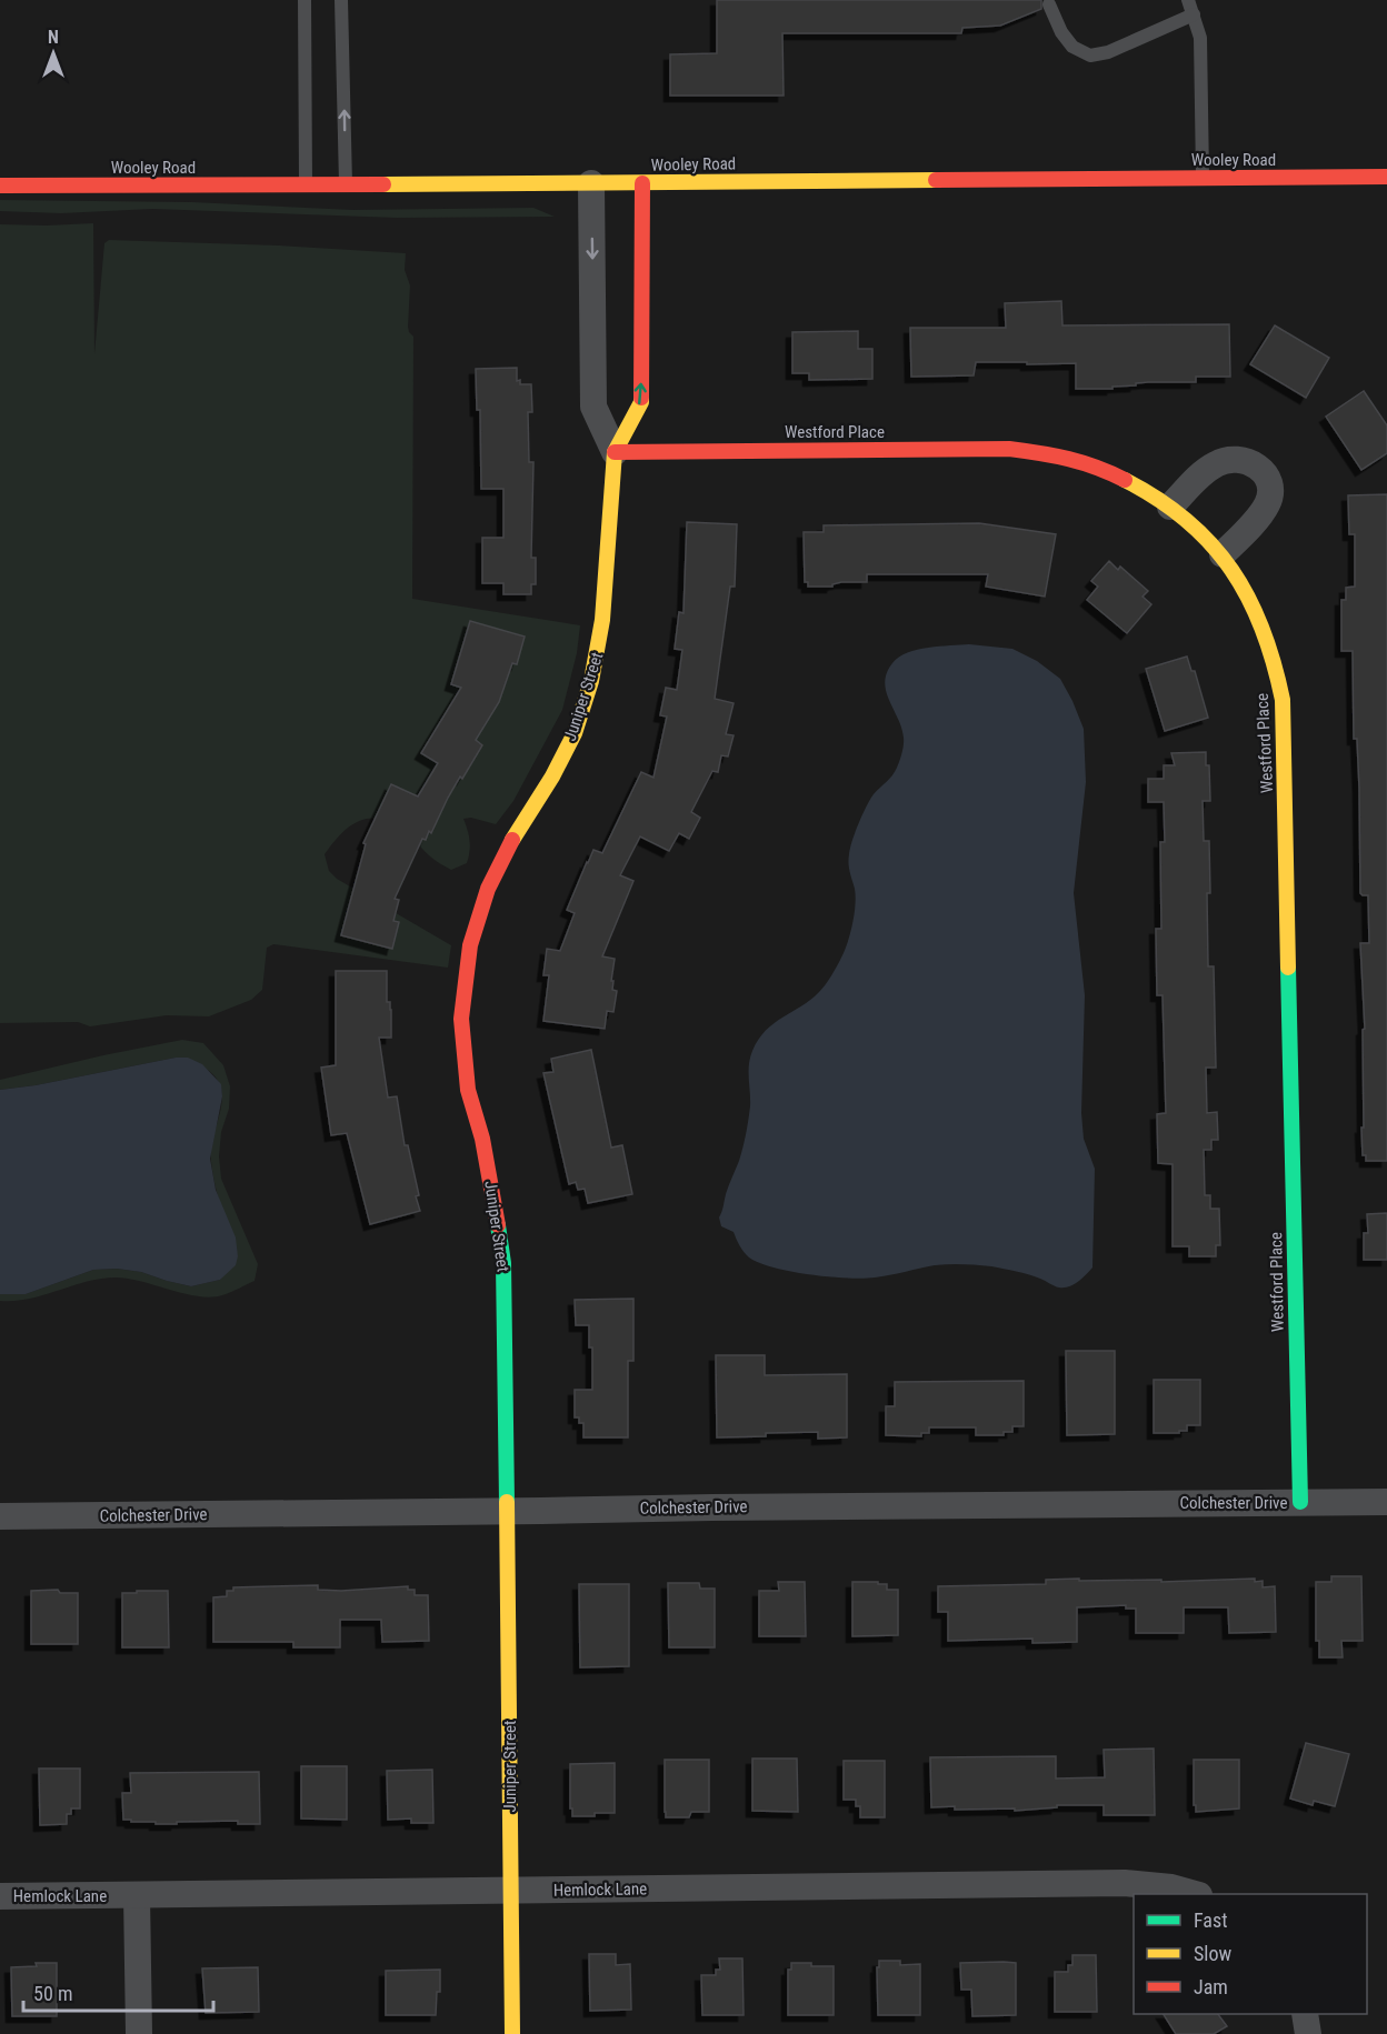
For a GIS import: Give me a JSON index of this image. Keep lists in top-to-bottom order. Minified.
{"streets":{"street":["Wooley Road","Westford Place","Juniper Street","Colchester Drive","Hemlock Lane"]},"crossings":[["Wooley Road","Juniper Street"],["Westford Place","Juniper Street"],["Westford Place","Colchester Drive"],["Juniper Street","Colchester Drive"],["Juniper Street","Hemlock Lane"]],"legend":["Fast","Slow","Jam"],"scale_bar":"50 m","north":"top"}
